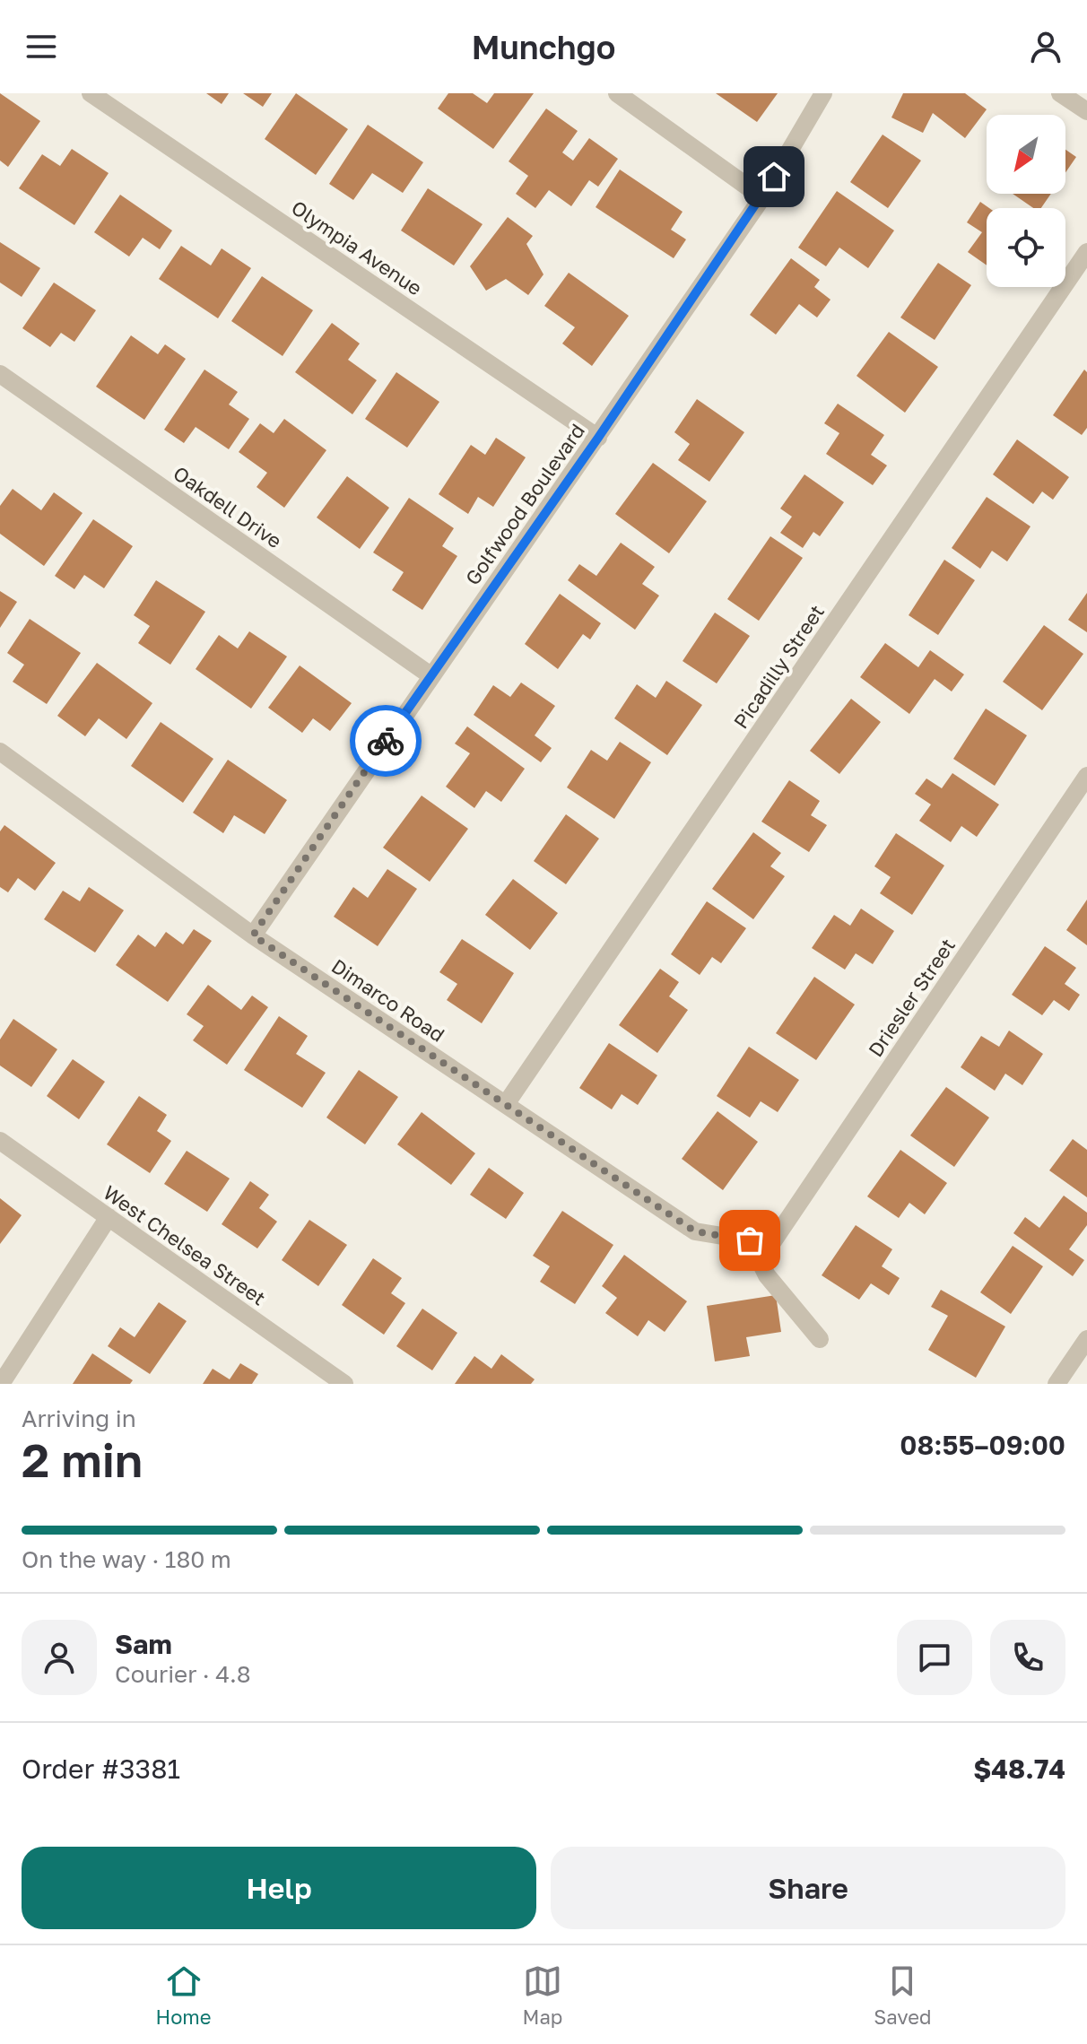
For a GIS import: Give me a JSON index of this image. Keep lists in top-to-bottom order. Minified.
{"streets":{"street":["Olympia Avenue","Golfwood Boulevard","Oakdell Drive","Picadilly Street","Driesler Street","Dimarco Road","West Chelsea Street"]},"crossings":[["Olympia Avenue","Golfwood Boulevard"],["Golfwood Boulevard","Oakdell Drive"],["Golfwood Boulevard","Dimarco Road"],["Picadilly Street","Dimarco Road"],["Driesler Street","Dimarco Road"]],"north":"bottom left","page":{"header":"Munchgo","heading":["2 min","Arriving in","08:55–09:00"],"panel":["Sam","Courier · 4.8","Order #3381","$48.74"],"bar":"On the way · 180 m","buttons":["Help","Share"],"tabs":["Home","Map","Saved"]}}
